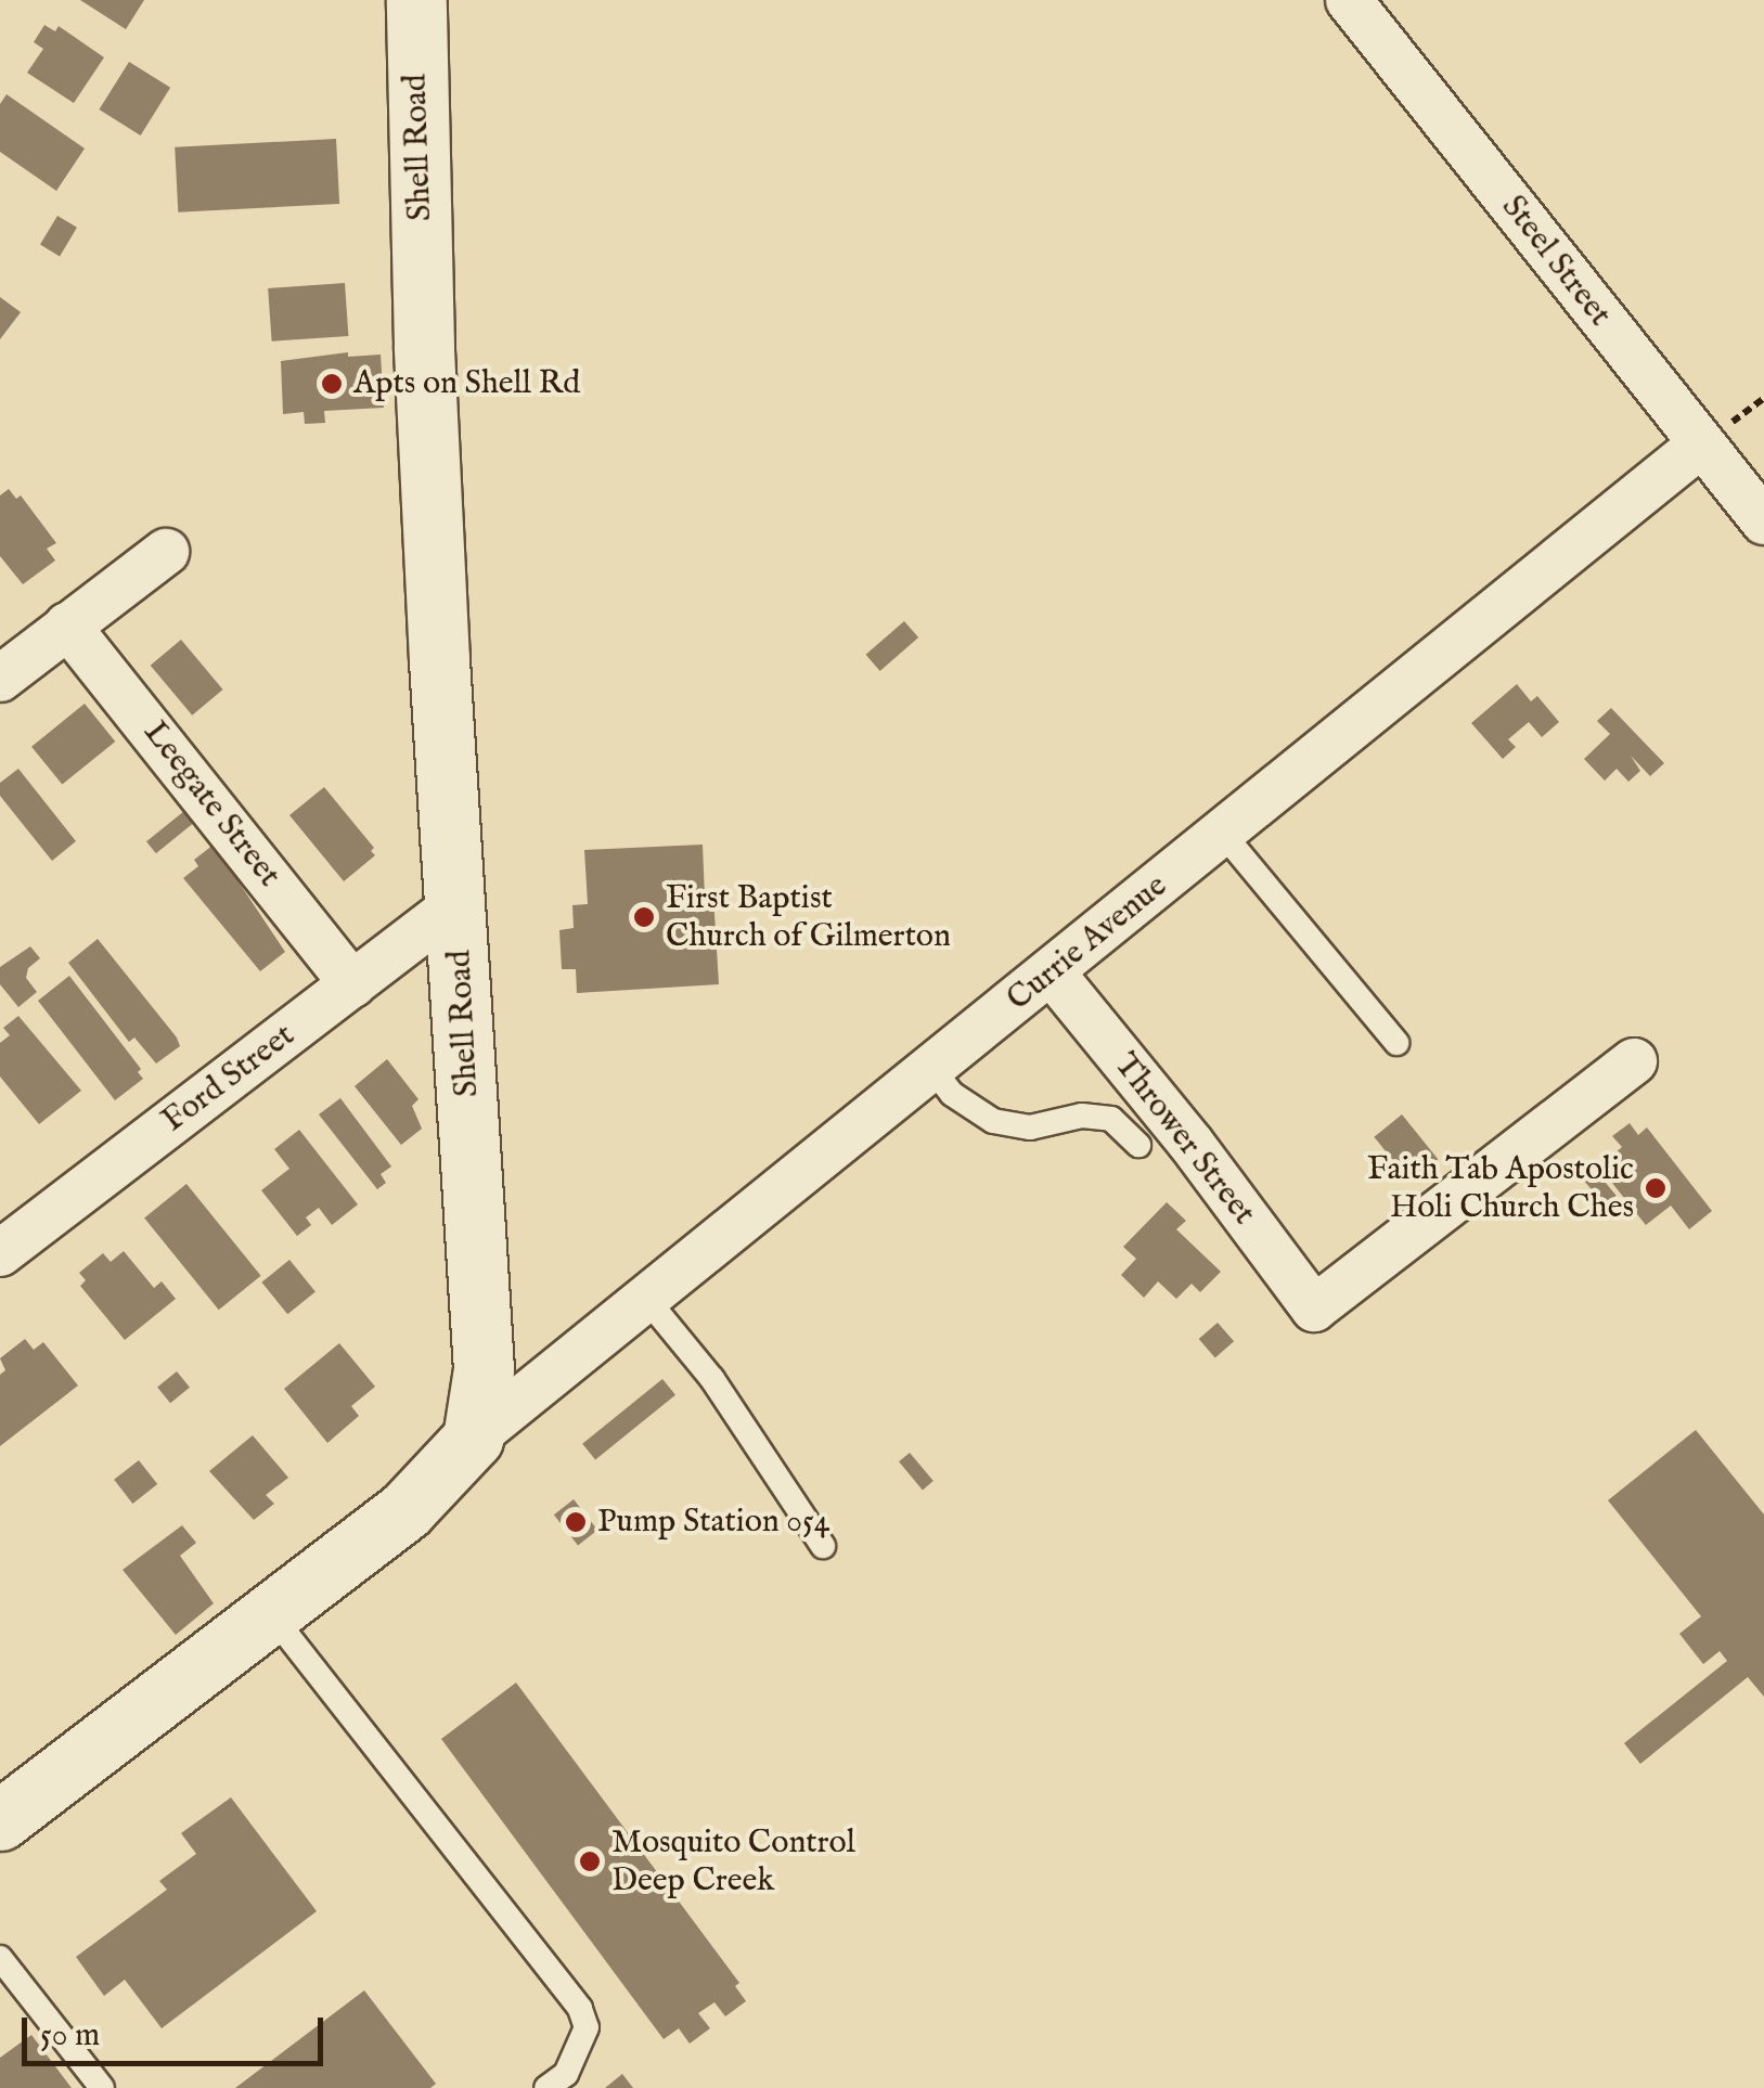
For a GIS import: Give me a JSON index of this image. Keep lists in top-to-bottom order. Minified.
{"streets":{"street":["Shell Road","Steel Street","Leegate Street","Currie Avenue","Ford Street","Thrower Street"]},"crossings":[["Shell Road","Currie Avenue"],["Shell Road","Ford Street"],["Steel Street","Currie Avenue"],["Leegate Street","Ford Street"],["Currie Avenue","Thrower Street"]],"places":["Apts on Shell Rd","First Baptist Church of Gilmerton","Faith Tab Apostolic Holi Church Ches","Pump Station 054","Mosquito Control Deep Creek"],"scale_bar":"50 m"}
